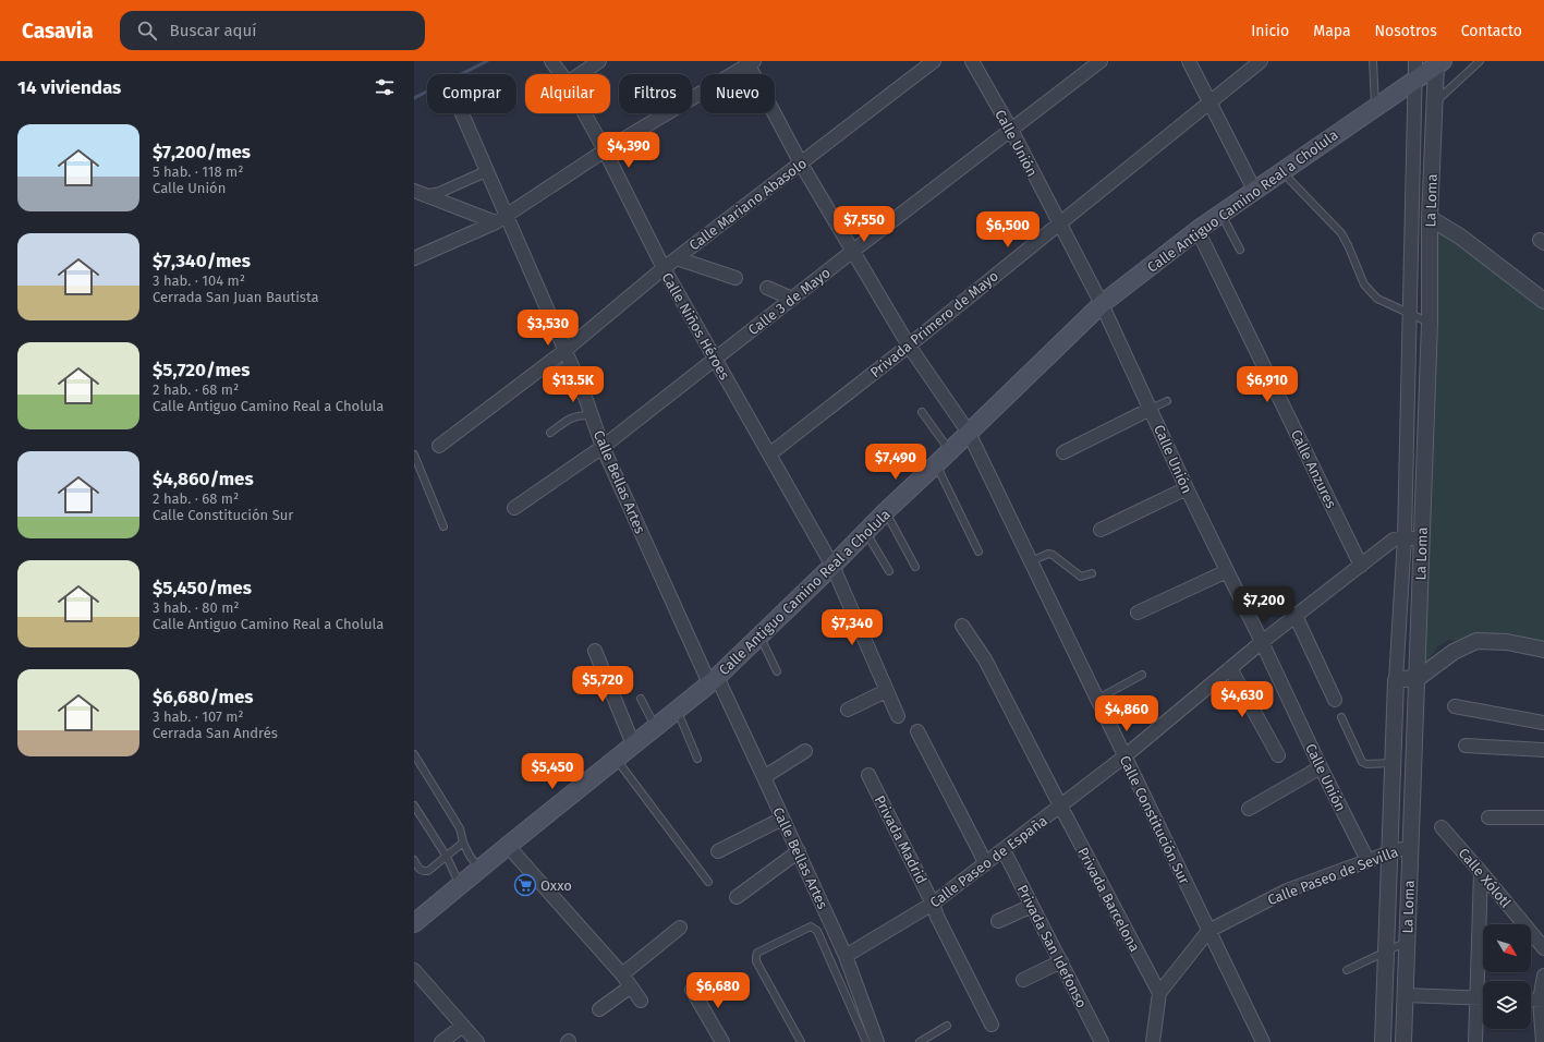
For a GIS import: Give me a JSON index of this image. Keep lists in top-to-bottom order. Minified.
{"streets":{"main road":["Calle Antiguo Camino Real a Cholula"],"street":["Calle Unión","La Loma","Calle Mariano Abasolo","Calle 3 de Mayo","Privada Primero de Mayo","Calle Niños Héroes","Calle Anzures","Calle Bellas Artes","Calle Constitución Sur","Privada Madrid","Calle Paseo de España","Calle Paseo de Sevilla","Calle Xólotl","Privada Barcelona","Privada San Idefonso"]},"crossings":[["Calle Unión","Calle Antiguo Camino Real a Cholula"],["Calle Unión","Calle 3 de Mayo"],["Calle Unión","Privada Primero de Mayo"],["Calle Unión","Calle Paseo de España"],["Calle Unión","Calle Paseo de Sevilla"],["Calle Antiguo Camino Real a Cholula","La Loma"],["Calle Antiguo Camino Real a Cholula","Calle Niños Héroes"],["Calle Antiguo Camino Real a Cholula","Calle Anzures"],["Calle Antiguo Camino Real a Cholula","Calle Bellas Artes"],["Calle Antiguo Camino Real a Cholula","Calle Constitución Sur"],["La Loma","Calle Paseo de Sevilla"],["Calle Mariano Abasolo","Calle Niños Héroes"],["Calle Mariano Abasolo","Calle Bellas Artes"],["Calle Mariano Abasolo","Calle Constitución Sur"],["Calle 3 de Mayo","Calle Niños Héroes"],["Calle 3 de Mayo","Calle Bellas Artes"],["Calle 3 de Mayo","Calle Constitución Sur"],["Privada Primero de Mayo","Calle Niños Héroes"],["Privada Primero de Mayo","Calle Constitución Sur"],["Calle Anzures","Calle Paseo de España"],["Calle Bellas Artes","Calle Paseo de España"],["Calle Constitución Sur","Calle Paseo de España"],["Calle Constitución Sur","Calle Paseo de Sevilla"],["Privada Madrid","Calle Paseo de España"],["Calle Paseo de España","Privada Barcelona"],["Calle Paseo de España","Privada San Idefonso"],["Calle Paseo de Sevilla","Privada Barcelona"]],"places":{"supermarket":["Oxxo"]},"north":"bottom right","page":{"header":"Casavia","search":"Buscar aquí","nav":["Inicio","Mapa","Nosotros","Contacto"],"heading":"14 viviendas","chip":["Comprar","Alquilar","Filtros","Nuevo"],"list":[{"name":"$7,200/mes","note":"5 hab. · 118 m² · Calle Unión"},{"name":"$7,340/mes","note":"3 hab. · 104 m² · Cerrada San Juan Bautista"},{"name":"$5,720/mes","note":"2 hab. · 68 m² · Calle Antiguo Camino Real a Cholula"},{"name":"$4,860/mes","note":"2 hab. · 68 m² · Calle Constitución Sur"},{"name":"$5,450/mes","note":"3 hab. · 80 m² · Calle Antiguo Camino Real a Cholula"},{"name":"$6,680/mes","note":"3 hab. · 107 m² · Cerrada San Andrés"}],"price":["$4,390","$7,550","$6,500","$3,530","$13.5K","$6,910","$7,490","$7,200","$7,340","$5,720","$4,630","$4,860","$5,450","$6,680"]}}
